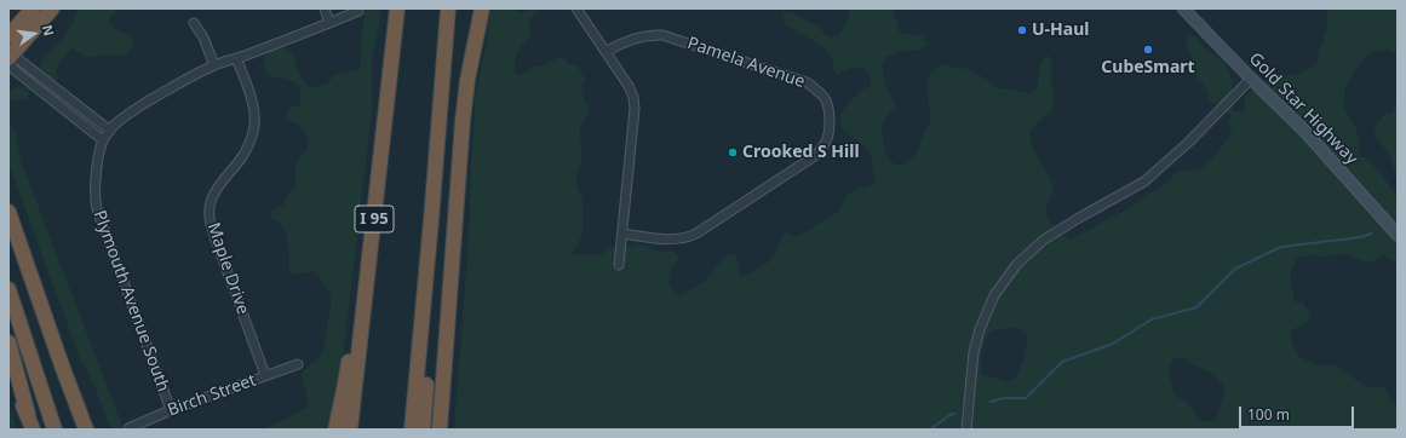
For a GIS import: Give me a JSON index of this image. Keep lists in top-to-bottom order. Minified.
{"streets":{"highway":["I 95"],"main road":["Gold Star Highway"],"street":["Pamela Avenue","Maple Drive","Plymouth Avenue South","Birch Street"]},"crossings":[["Maple Drive","Birch Street"],["Plymouth Avenue South","Birch Street"]],"places":["U-Haul","CubeSmart","Crooked S Hill"],"scale_bar":"100 m","north":"right"}
